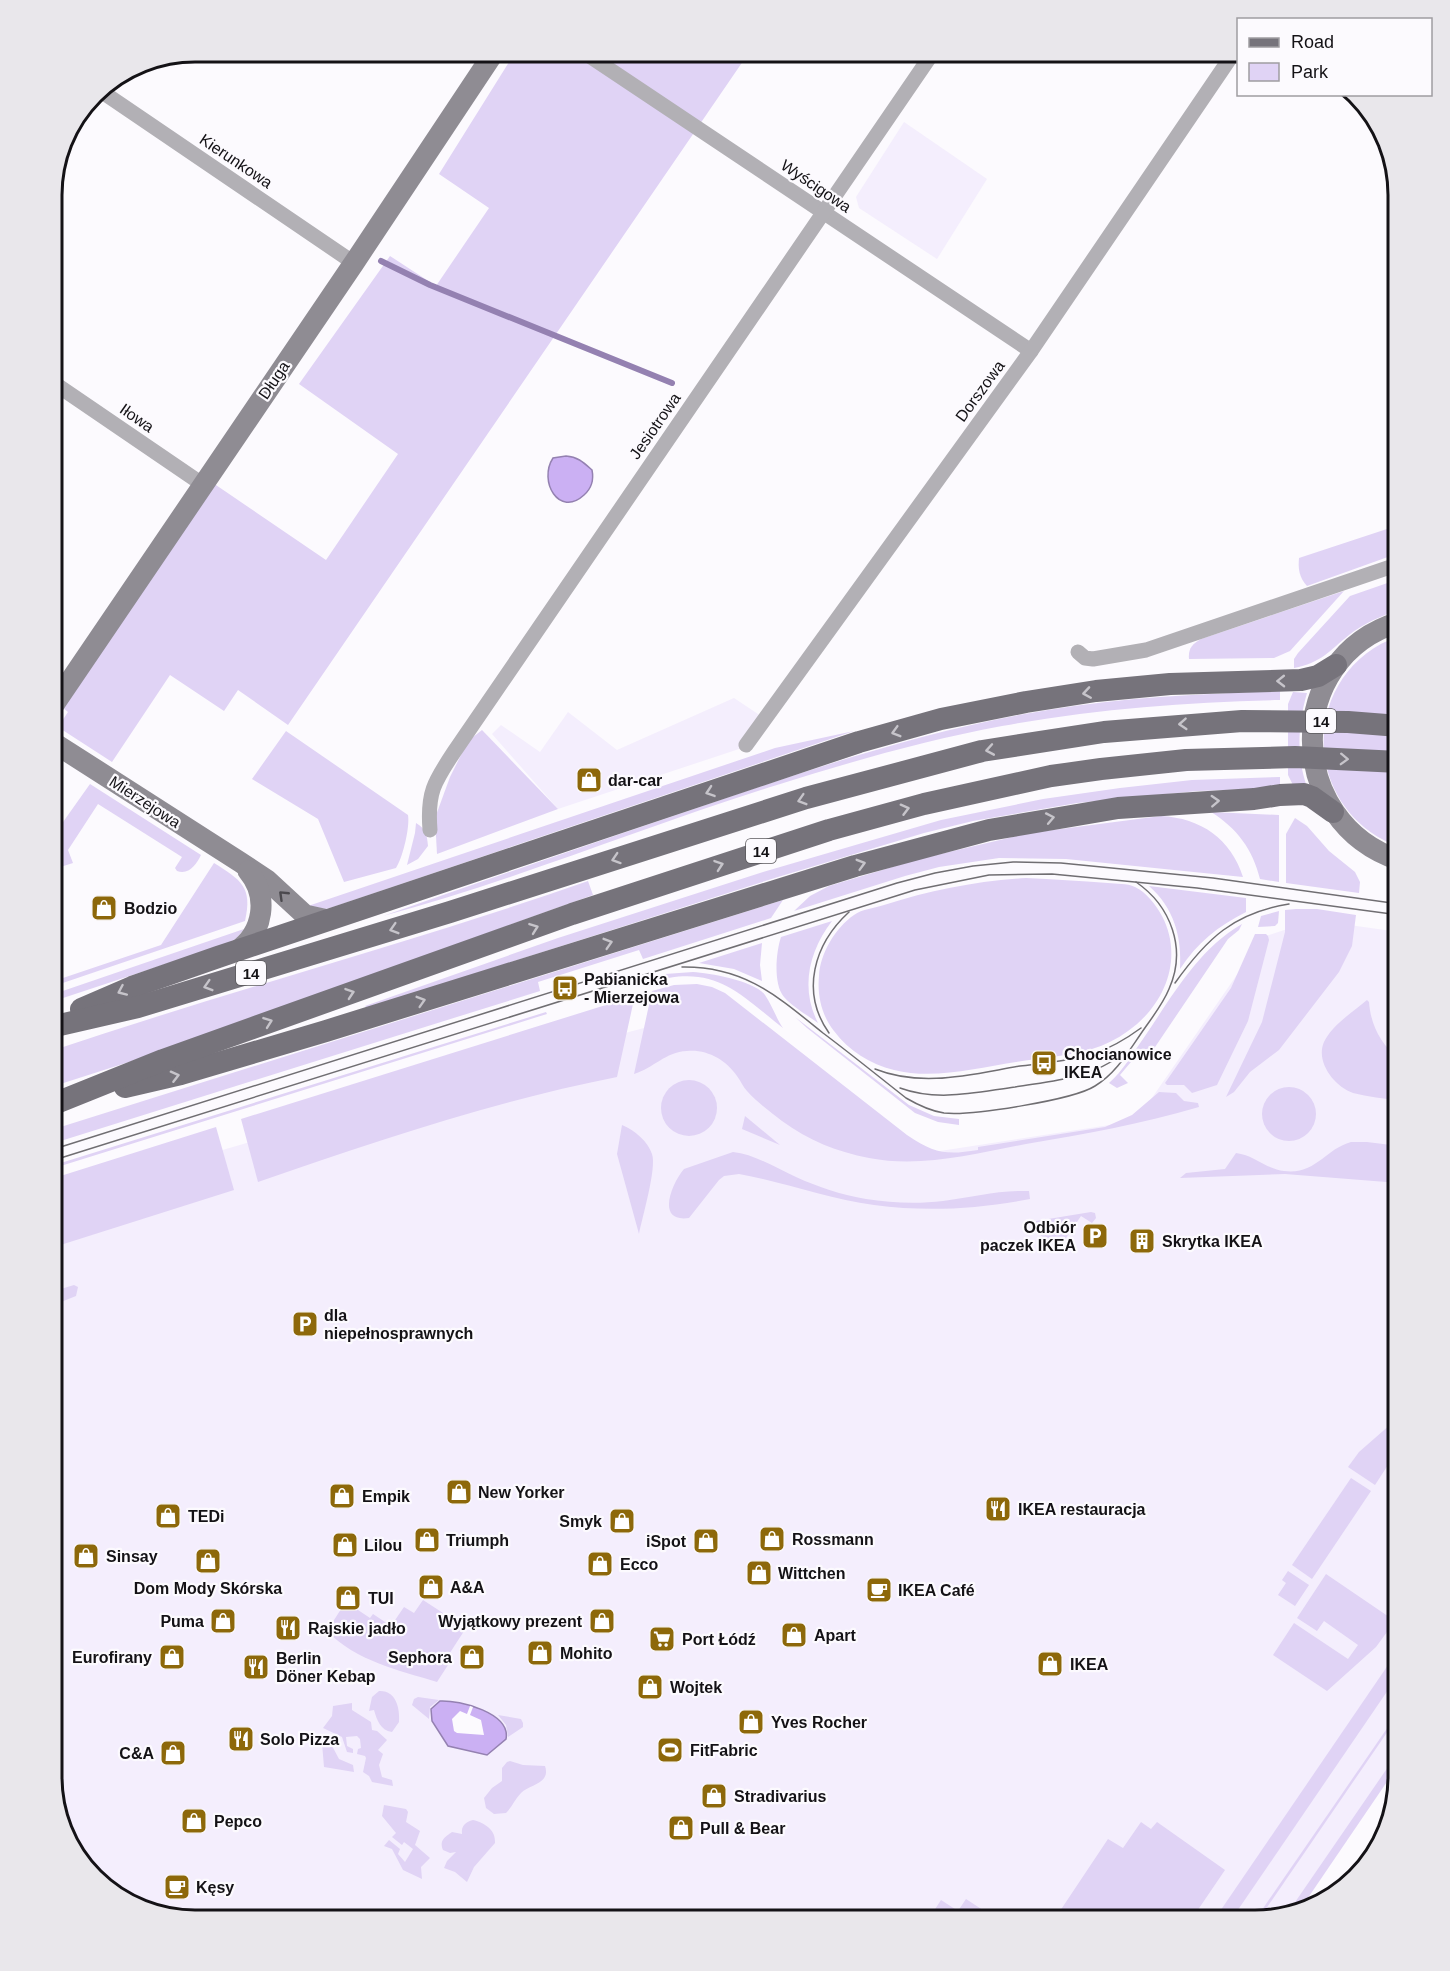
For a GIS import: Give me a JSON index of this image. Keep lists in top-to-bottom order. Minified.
{"streets":{"main road":["14"],"street":["Kierunkowa","Wyścigowa","Długa","Dorszowa","Iłowa","Jesiotrowa","Mierzejowa"]},"crossings":[["Kierunkowa","Długa"],["Wyścigowa","Dorszowa"],["Wyścigowa","Jesiotrowa"],["Długa","Iłowa"]],"places":{"shop":["dar-car","Bodzio","New Yorker","Empik","TEDi","Smyk","Rossmann","Triumph","iSpot","Lilou","Sinsay","Dom Mody Skórska","Ecco","Wittchen","A&A","TUI","Puma","Wyjątkowy prezent","Apart","Mohito","Eurofirany","Sephora","IKEA","Wojtek","Yves Rocher","C&A","Stradivarius","Pepco","Pull & Bear"],"bus stop":["Pabianicka - Mierzejowa","Chocianowice IKEA"],"parking":["Odbiór paczek IKEA","dla niepełnosprawnych"],"building":["Skrytka IKEA"],"restaurant":["IKEA restauracja","Rajskie jadło","Berlin Döner Kebap","Solo Pizza"],"cafe":["IKEA Café","Kęsy"],"supermarket":["Port Łódź"],"sports":["FitFabric"]},"legend":["Road","Park"]}
